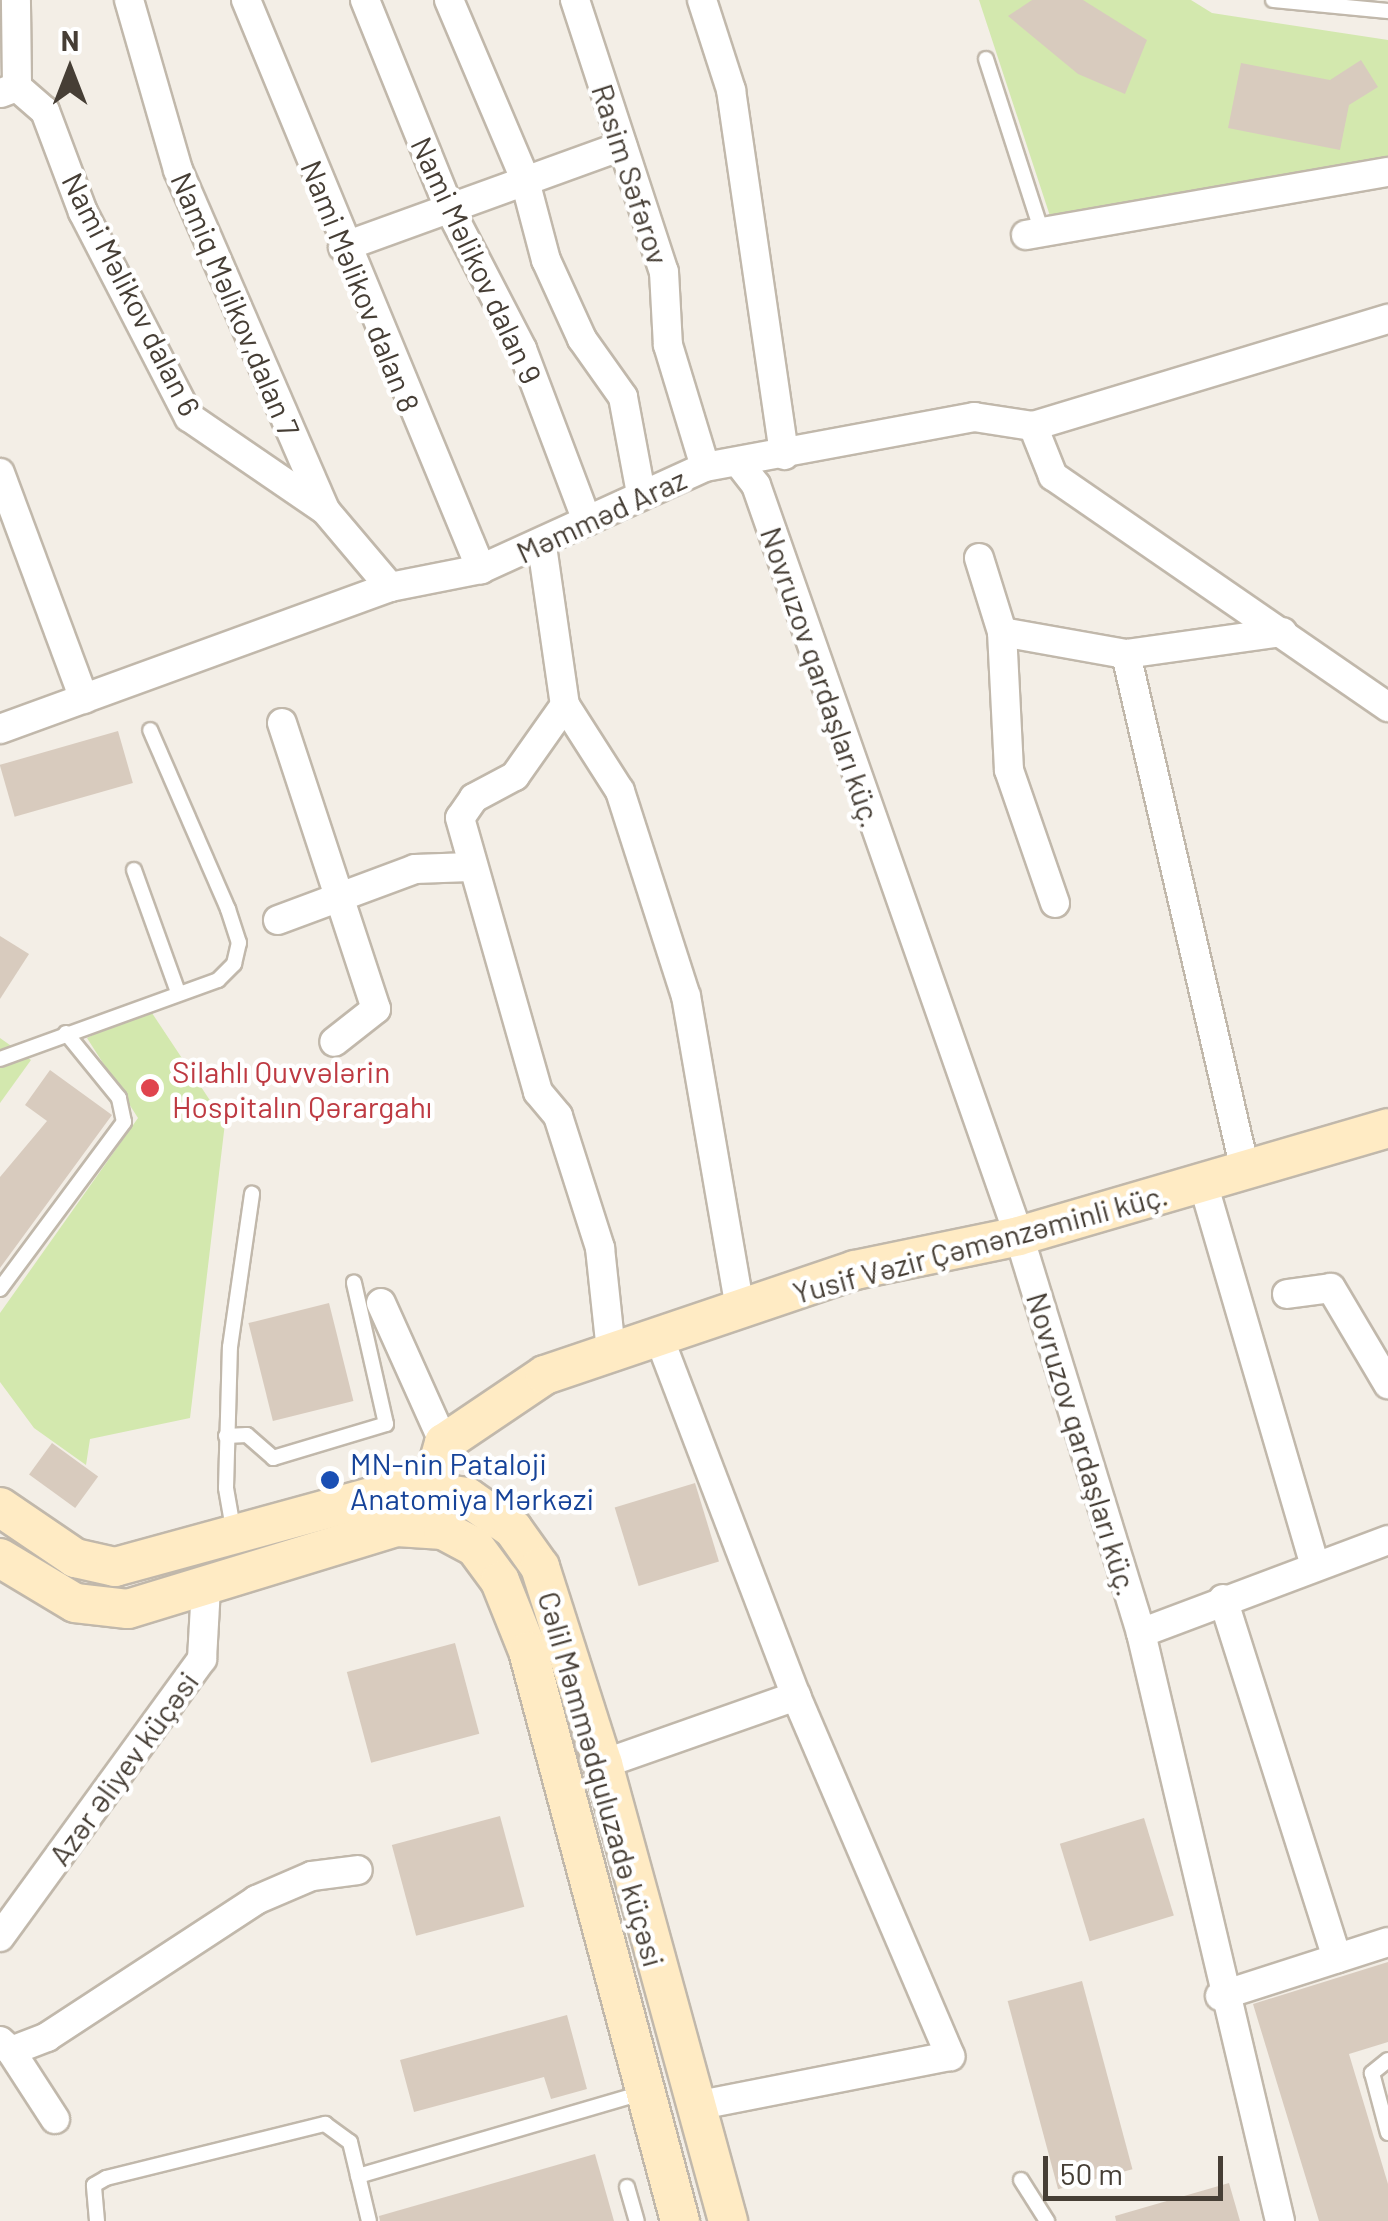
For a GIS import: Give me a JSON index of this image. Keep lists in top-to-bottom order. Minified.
{"streets":{"main road":["Yusif Vəzir Çəmənzəminli küç.","Cəlil Məmmədquluzadə küçəsi"],"street":["Rasim Səfərov","Nami Məlikov dalan 9","Nami Məlikov dalan 8","Nami Məlikov dalan 6","Namiq Məlikov,dalan 7","Məmməd Araz","Novruzov qardaşları küç.","Azər Əliyev küçəsi"]},"crossings":[["Rasim Səfərov","Məmməd Araz"],["Nami Məlikov dalan 9","Məmməd Araz"],["Nami Məlikov dalan 8","Məmməd Araz"],["Nami Məlikov dalan 6","Namiq Məlikov,dalan 7"],["Namiq Məlikov,dalan 7","Məmməd Araz"],["Məmməd Araz","Novruzov qardaşları küç."],["Novruzov qardaşları küç.","Yusif Vəzir Çəmənzəminli küç."]],"places":["Silahlı Quvvələrin Hospitalın Qərargahı","MN-nin Pataloji Anatomiya Mərkəzi"],"scale_bar":"50 m","north":"top"}
